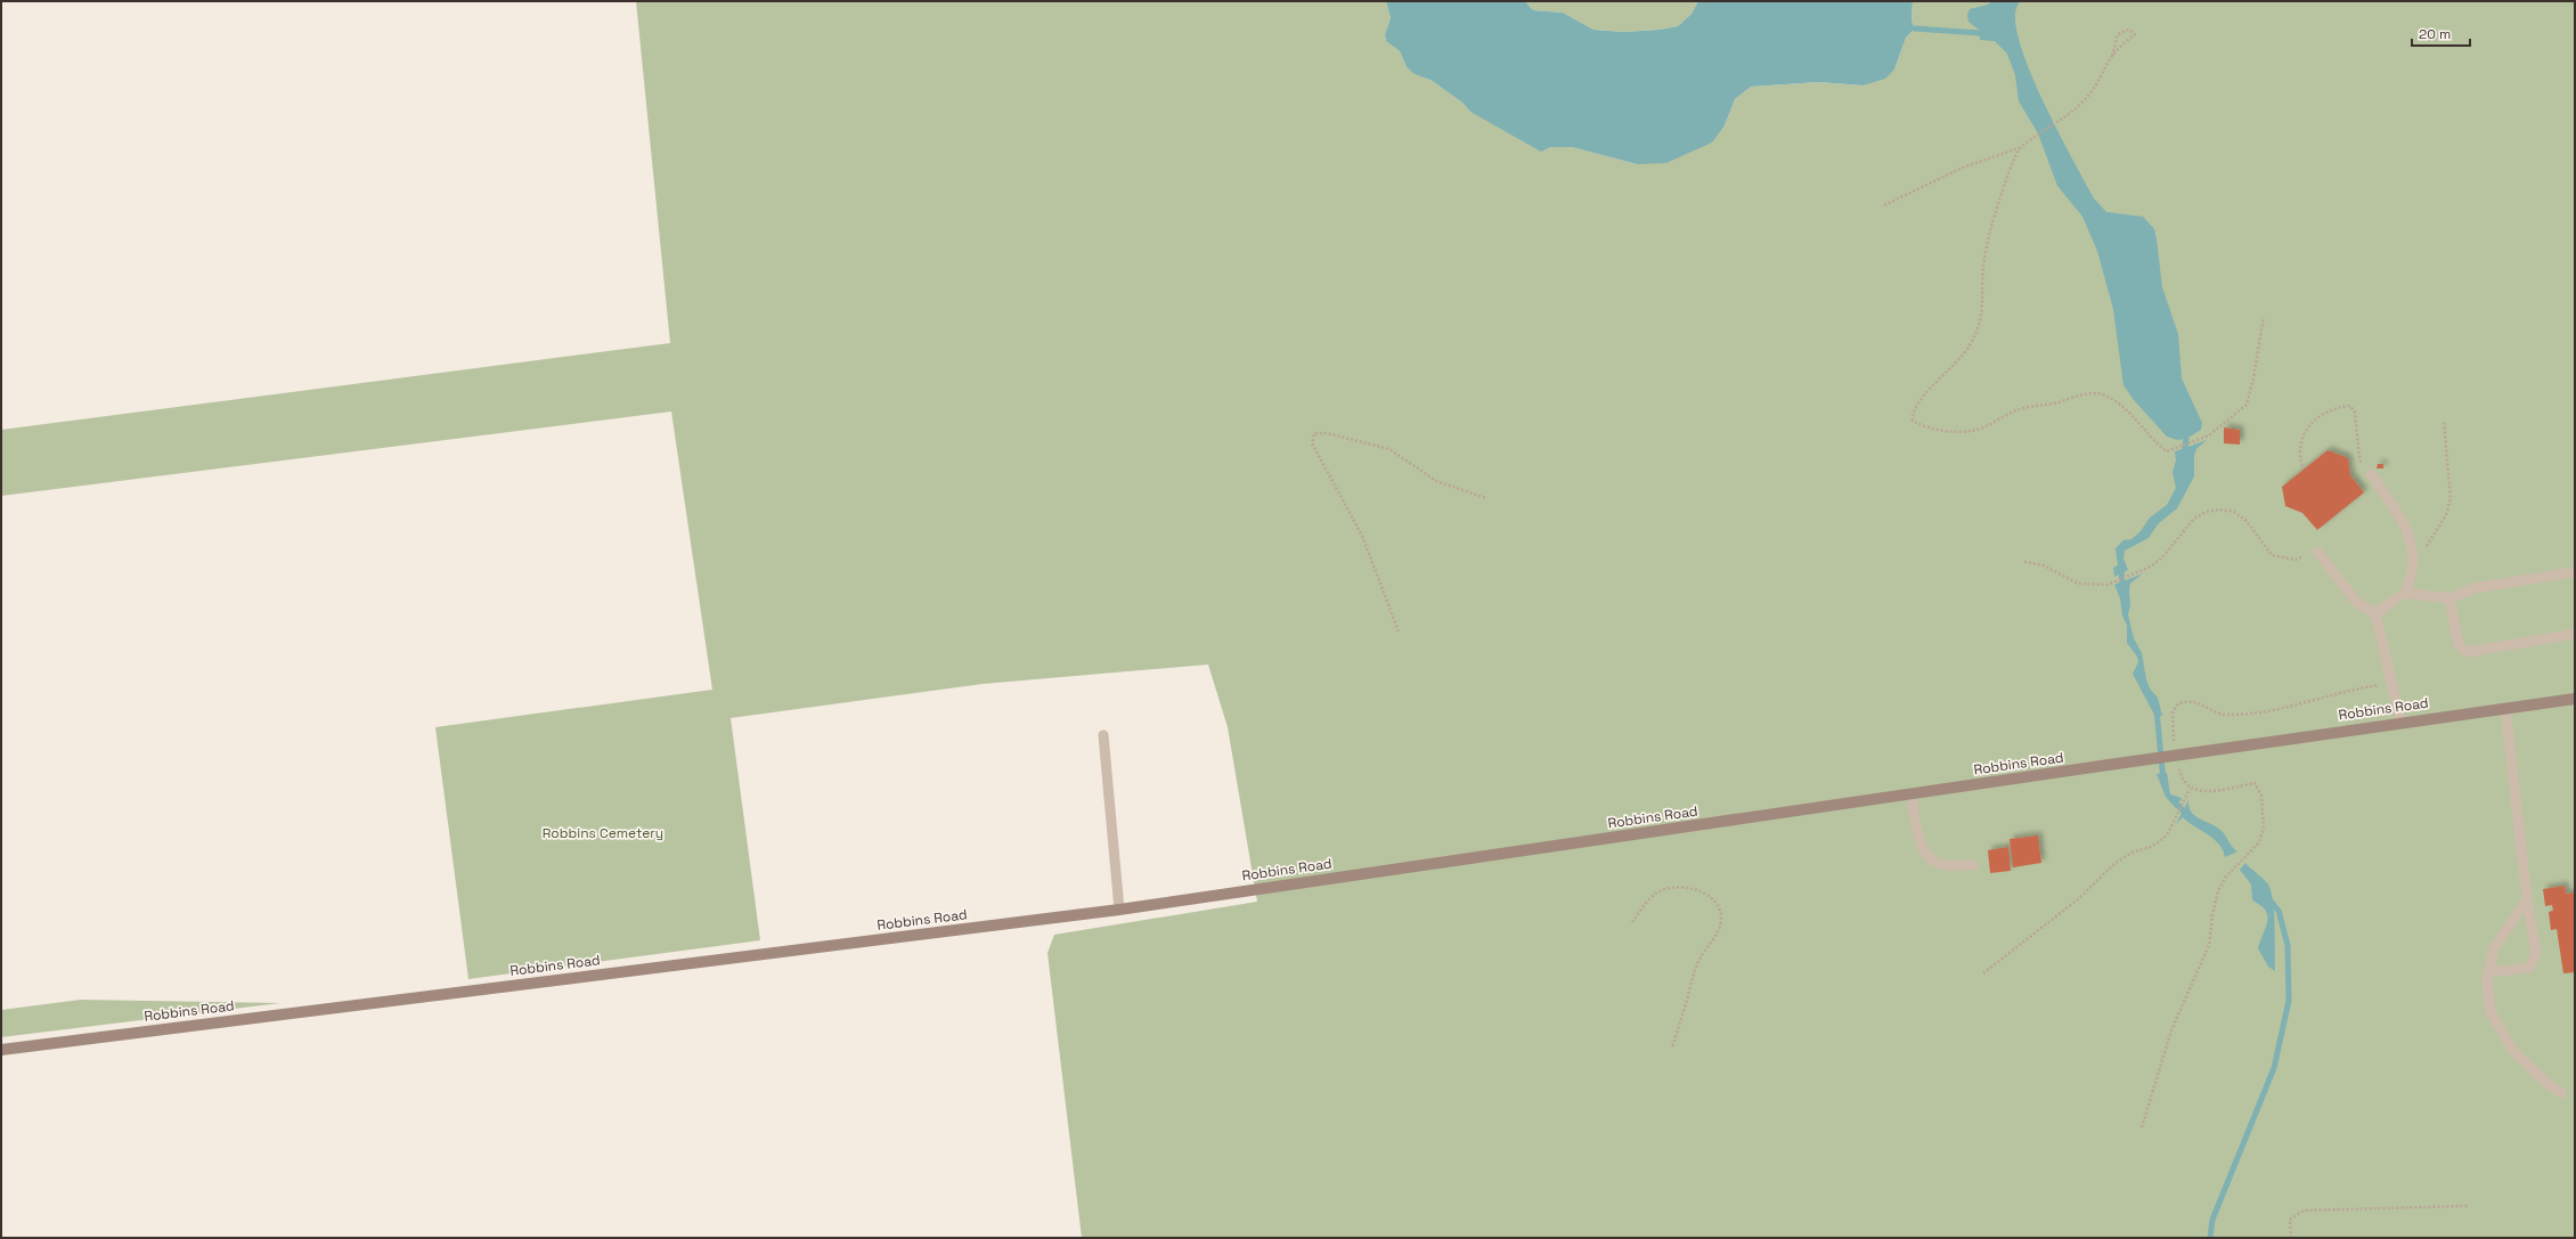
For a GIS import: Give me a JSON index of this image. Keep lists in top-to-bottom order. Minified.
{"streets":{"street":["Robbins Road"]},"parks":["Robbins Cemetery"],"scale_bar":"20 m"}
